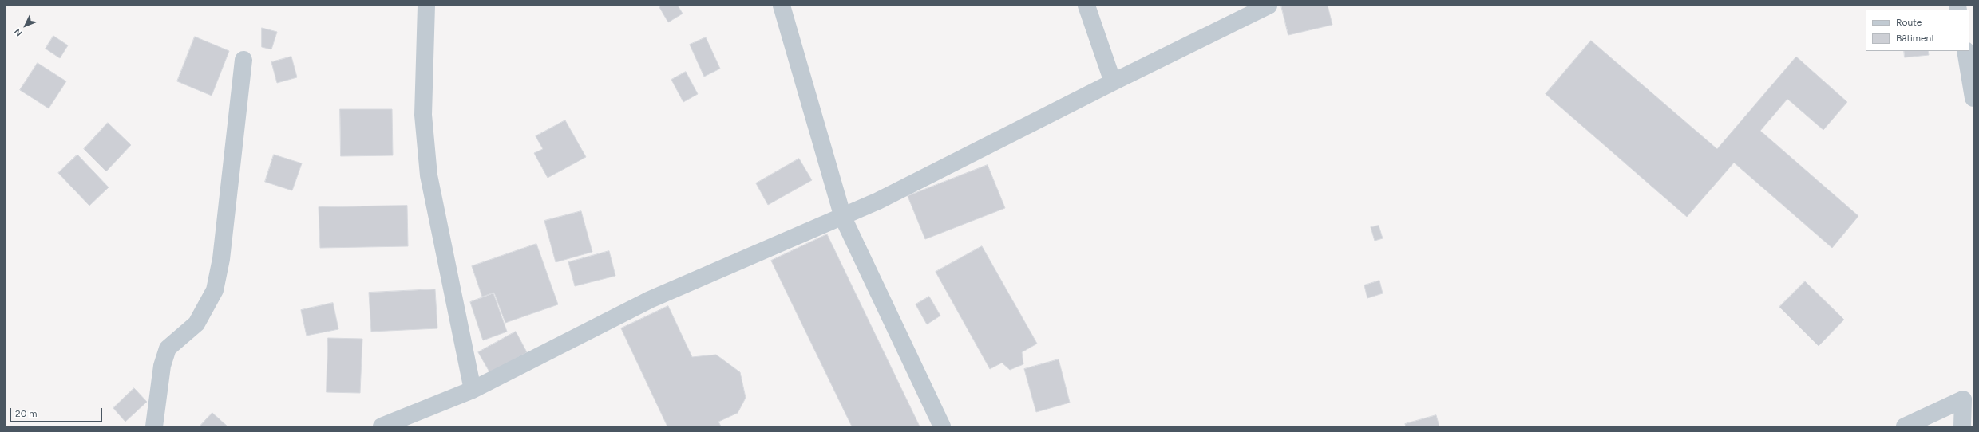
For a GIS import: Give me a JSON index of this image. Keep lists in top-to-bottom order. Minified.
{"legend":["Route","Bâtiment"],"scale_bar":"20 m","north":"bottom left"}
